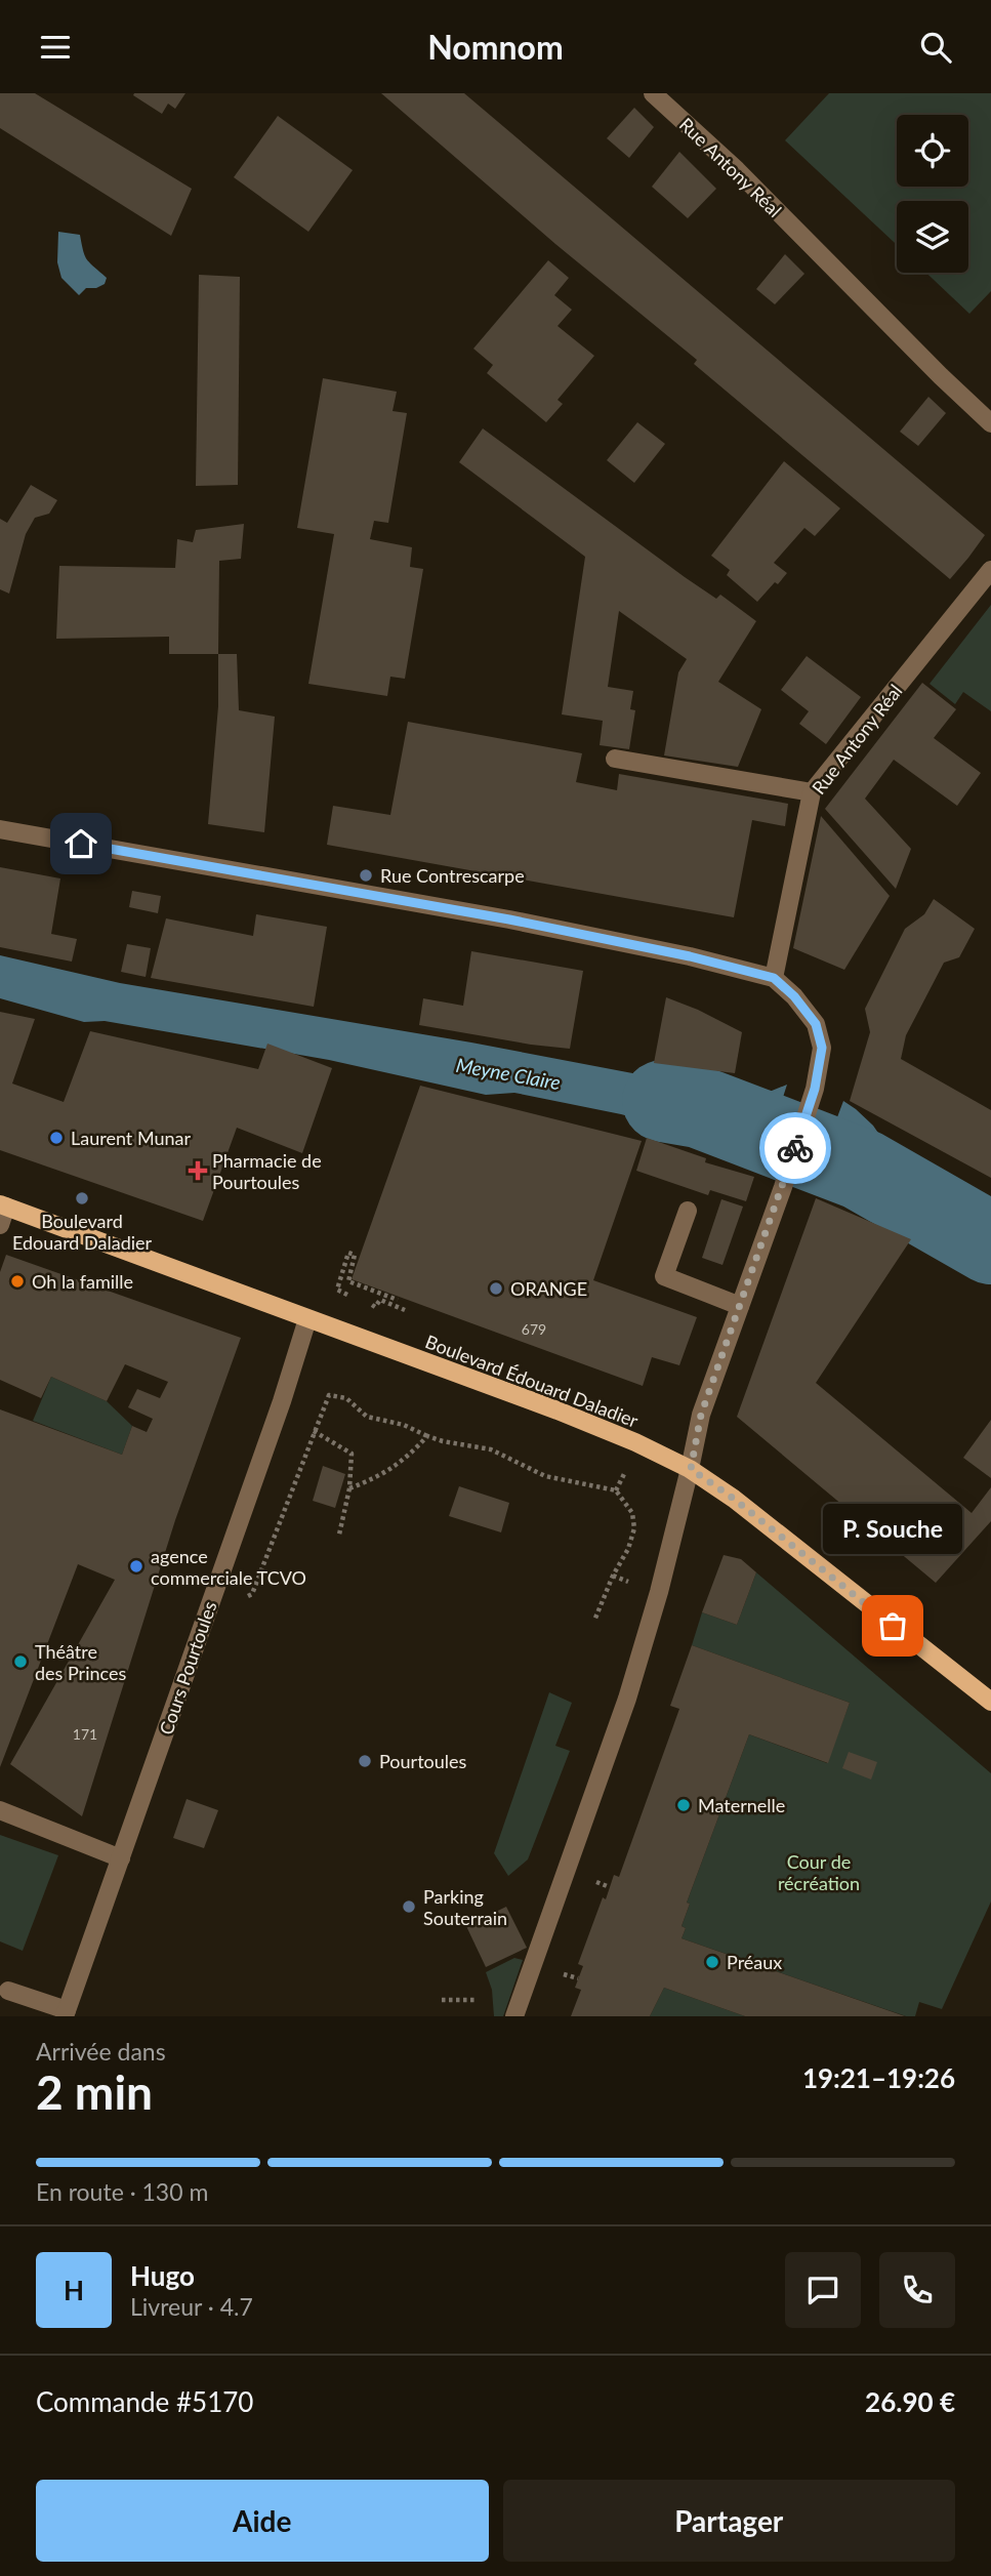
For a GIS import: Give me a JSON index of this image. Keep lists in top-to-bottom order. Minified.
{"streets":{"main road":["Boulevard Édouard Daladier"],"street":["Rue Antony Réal","Cours Pourtoules"]},"crossings":[["Boulevard Édouard Daladier","Cours Pourtoules"]],"water":["Meyne Claire"],"parks":["Cour de récréation"],"places":{"other":["Rue Contrescarpe","Laurent Munar","Boulevard Edouard Daladier","Oh la famille","ORANGE","agence commerciale TCVO","P. Souche","Théâtre des Princes","Pourtoules","Maternelle","Parking Souterrain","Préaux"],"health":["Pharmacie de Pourtoules"]},"house_numbers":["679","171"],"page":{"header":"Nomnom","bubble":"P. Souche","heading":["2 min","Arrivée dans","19:21–19:26"],"panel":["Hugo","Livreur · 4.7","Commande #5170","26.90 €"],"bar":"En route · 130 m","round":"H","buttons":["Aide","Partager"]}}
